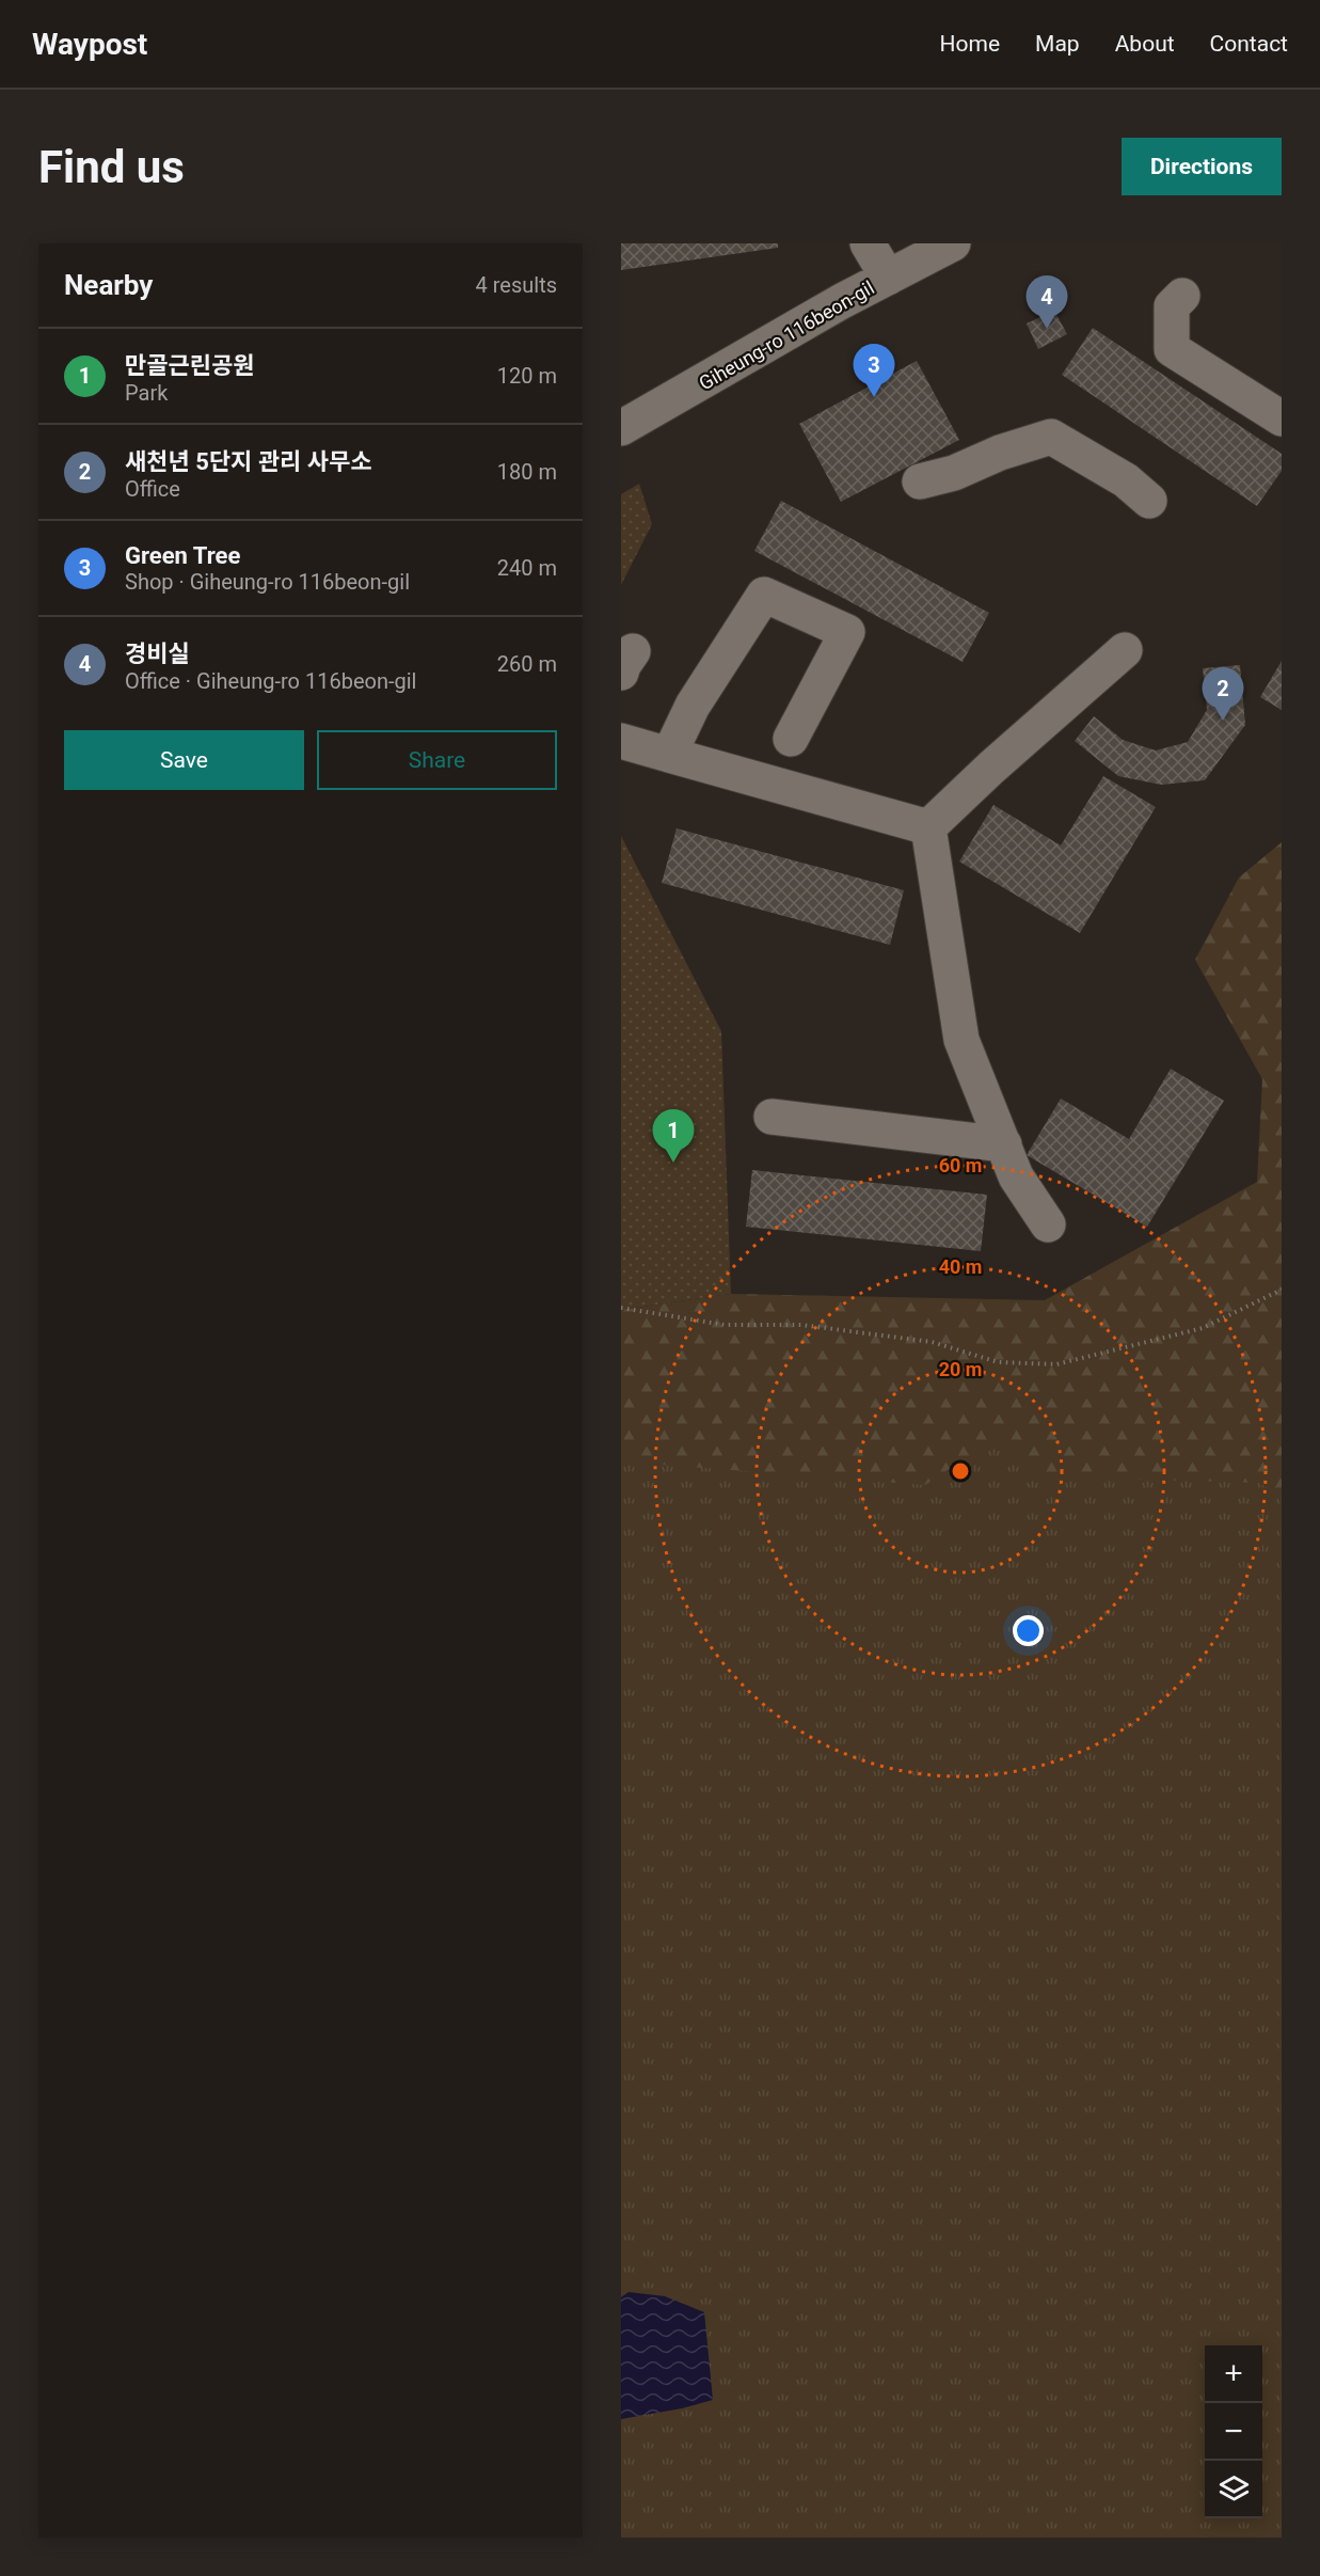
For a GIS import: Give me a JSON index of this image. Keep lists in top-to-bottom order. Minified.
{"streets":{"street":["Giheung-ro 116beon-gil"]},"page":{"header":"Waypost","nav":["Home","Map","About","Contact"],"buttons":["Directions",["Save","Share"]],"title":"Find us","heading":["Nearby","4 results"],"pins":["4","3","2","1"],"list":[{"mark":"1","name":"만골근린공원","note":"Park","value":"120 m"},{"mark":"2","name":"새천년 5단지 관리 사무소","note":"Office","value":"180 m"},{"mark":"3","name":"Green Tree","note":"Shop · Giheung-ro 116beon-gil","value":"240 m"},{"mark":"4","name":"경비실","note":"Office · Giheung-ro 116beon-gil","value":"260 m"}],"map_buttons":["+","−"]},"rings":["60 m","40 m","20 m"]}
